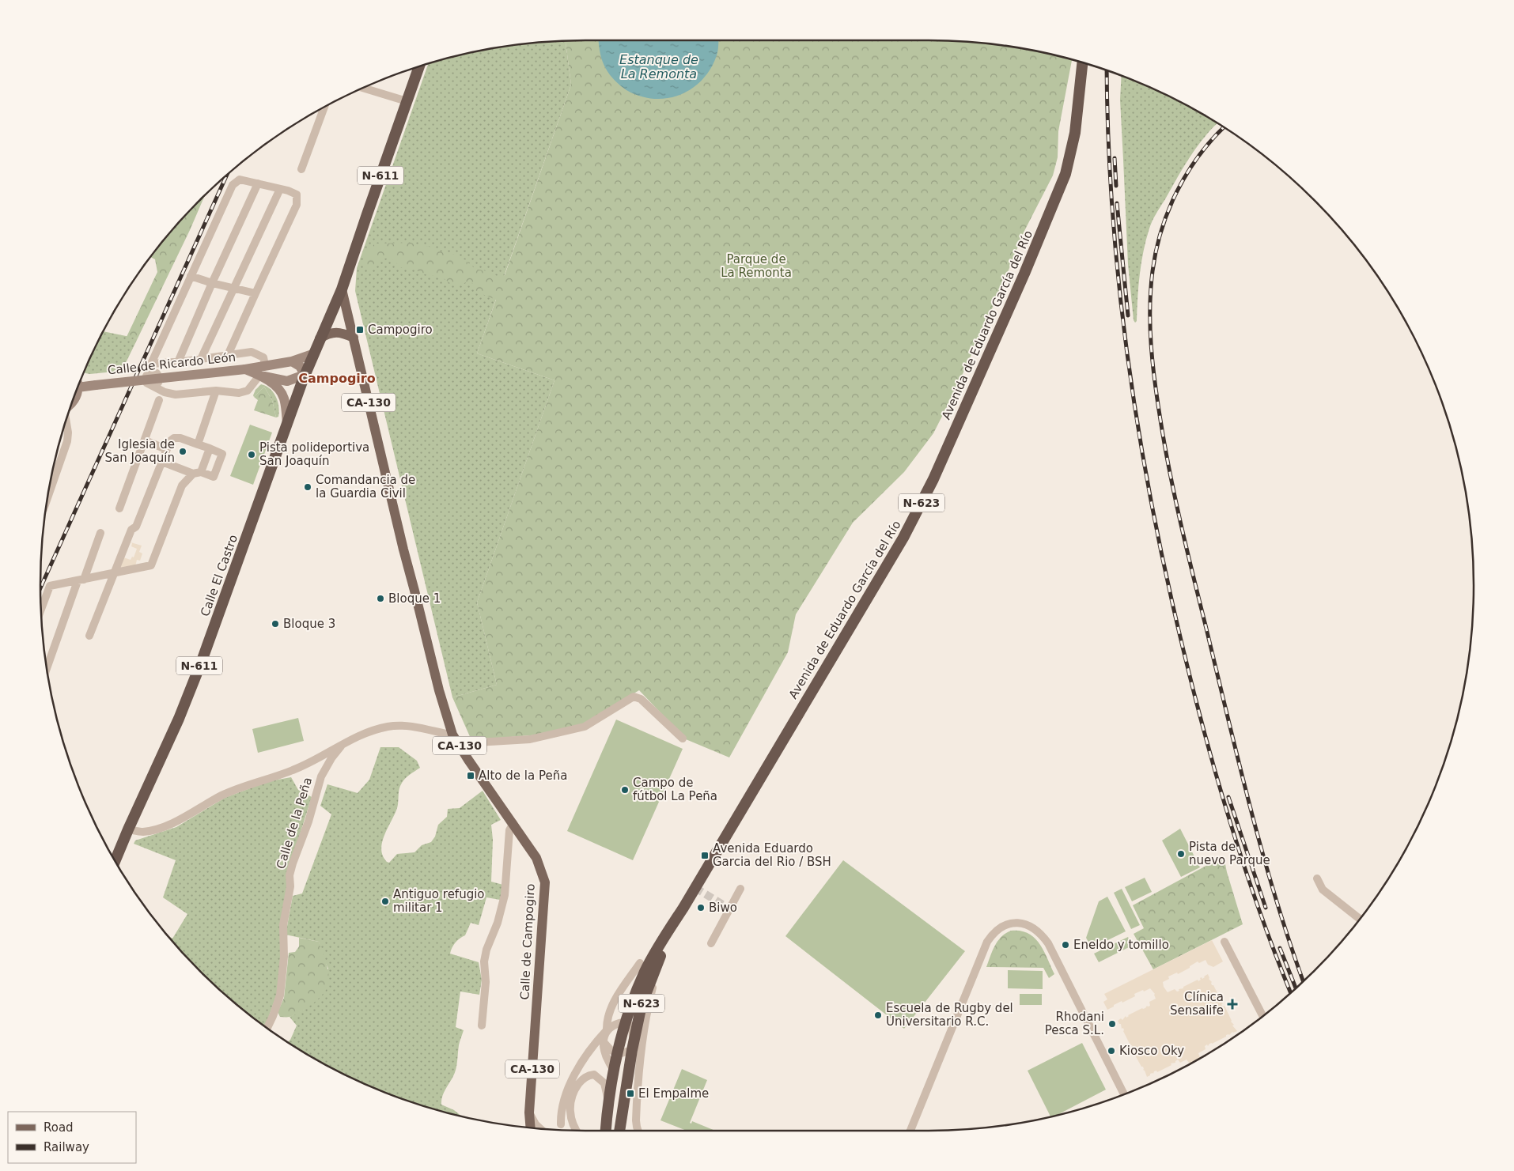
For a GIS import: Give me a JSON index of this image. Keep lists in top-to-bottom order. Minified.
{"streets":{"highway":["N-611","Avenida de Eduardo García del Río","N-623","Calle El Castro"],"main road":["Calle de Ricardo León","CA-130","Calle de Campogiro"],"street":["Calle de la Peña"]},"crossings":[["N-611","Calle El Castro"],["N-611","Calle de Campogiro"],["Calle de Ricardo León","Calle El Castro"],["Calle El Castro","Calle de Campogiro"]],"districts":["Campogiro"],"water":["Estanque de La Remonta"],"parks":["Parque de La Remonta"],"places":{"transit":["Campogiro","Alto de la Peña","Avenida Eduardo Garcia del Rio / BSH","El Empalme"],"other":["Iglesia de San Joaquín","Pista polideportiva San Joaquín","Comandancia de la Guardia Civil","Bloque 1","Bloque 3","Campo de fútbol La Peña","Pista de nuevo Parque","Antiguo refugio militar 1","Biwo","Eneldo y tomillo","Escuela de Rugby del Universitario R.C.","Rhodani Pesca S.L.","Kiosco Oky"],"health":["Clínica Sensalife"]},"legend":["Road","Railway"]}
